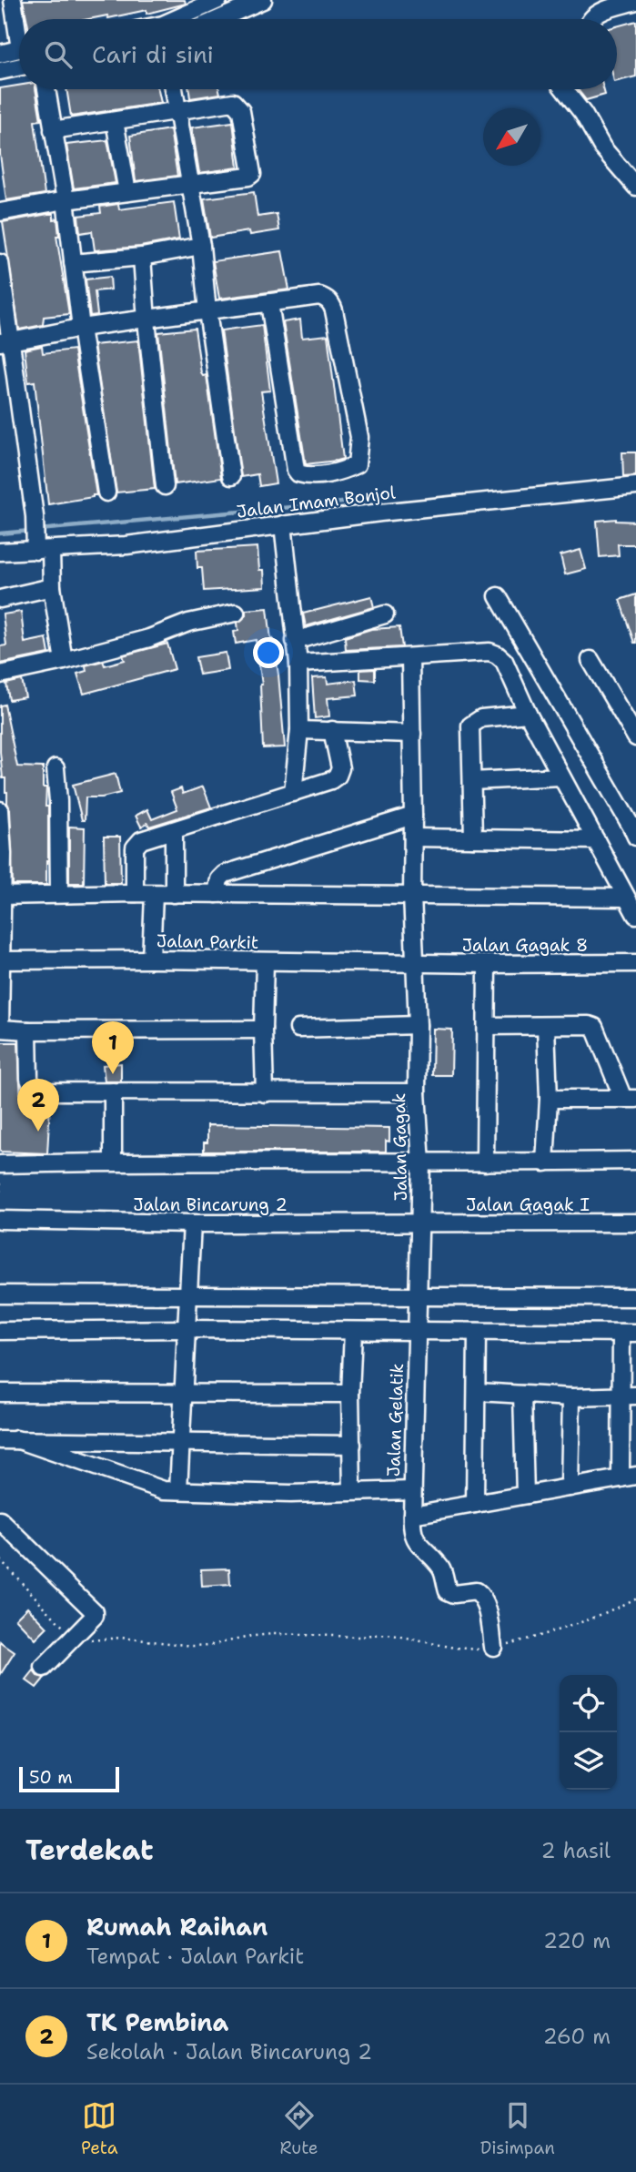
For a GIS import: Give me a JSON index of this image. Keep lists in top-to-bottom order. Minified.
{"streets":{"street":["Jalan Imam Bonjol","Jalan Parkit","Jalan Gagak 8","Jalan Gagak","Jalan Bincarung 2","Jalan Gagak I","Jalan Gelatik"]},"crossings":[["Jalan Parkit","Jalan Gagak 8"],["Jalan Parkit","Jalan Gagak"],["Jalan Gagak 8","Jalan Gagak"],["Jalan Gagak","Jalan Bincarung 2"],["Jalan Gagak","Jalan Gagak I"],["Jalan Gagak","Jalan Gelatik"],["Jalan Bincarung 2","Jalan Gagak I"]],"scale_bar":"50 m","north":"bottom left","page":{"search":"Cari di sini","pins":["1","2"],"scale":"50 m","heading":["Terdekat","2 hasil"],"list":[{"mark":"1","name":"Rumah Raihan","note":"Tempat · Jalan Parkit","value":"220 m"},{"mark":"2","name":"TK Pembina","note":"Sekolah · Jalan Bincarung 2","value":"260 m"}],"nav":["Peta","Rute","Disimpan"]}}
